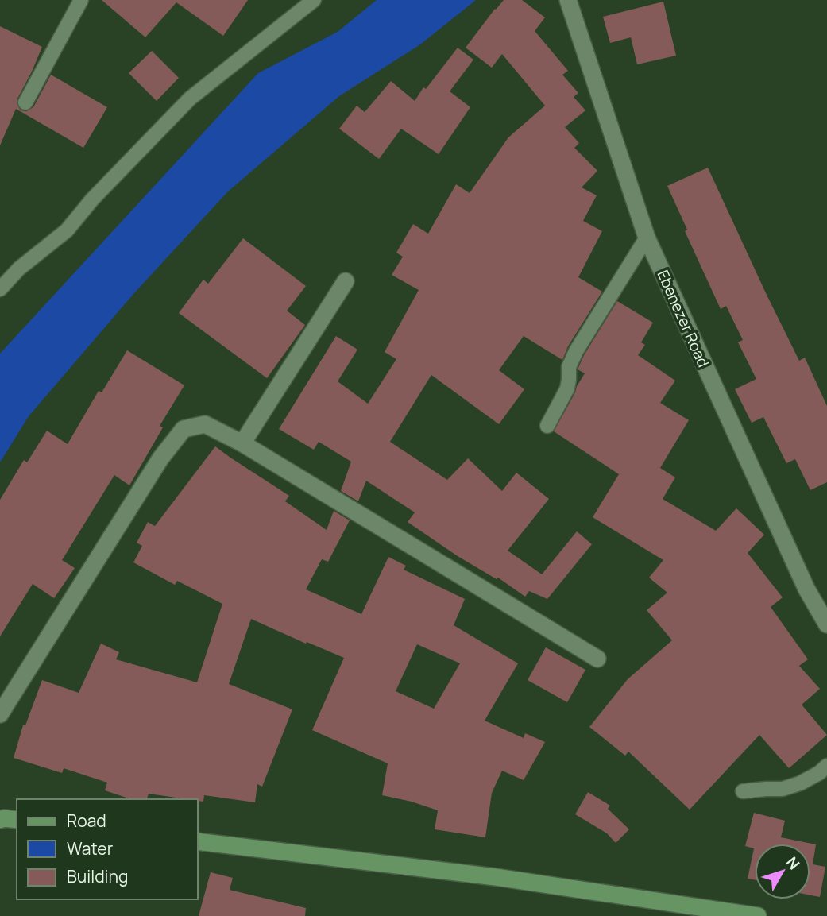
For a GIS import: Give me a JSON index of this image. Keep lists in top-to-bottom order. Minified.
{"streets":{"street":["Ebenezer Road"]},"legend":["Road","Water","Building"],"north":"top right"}
